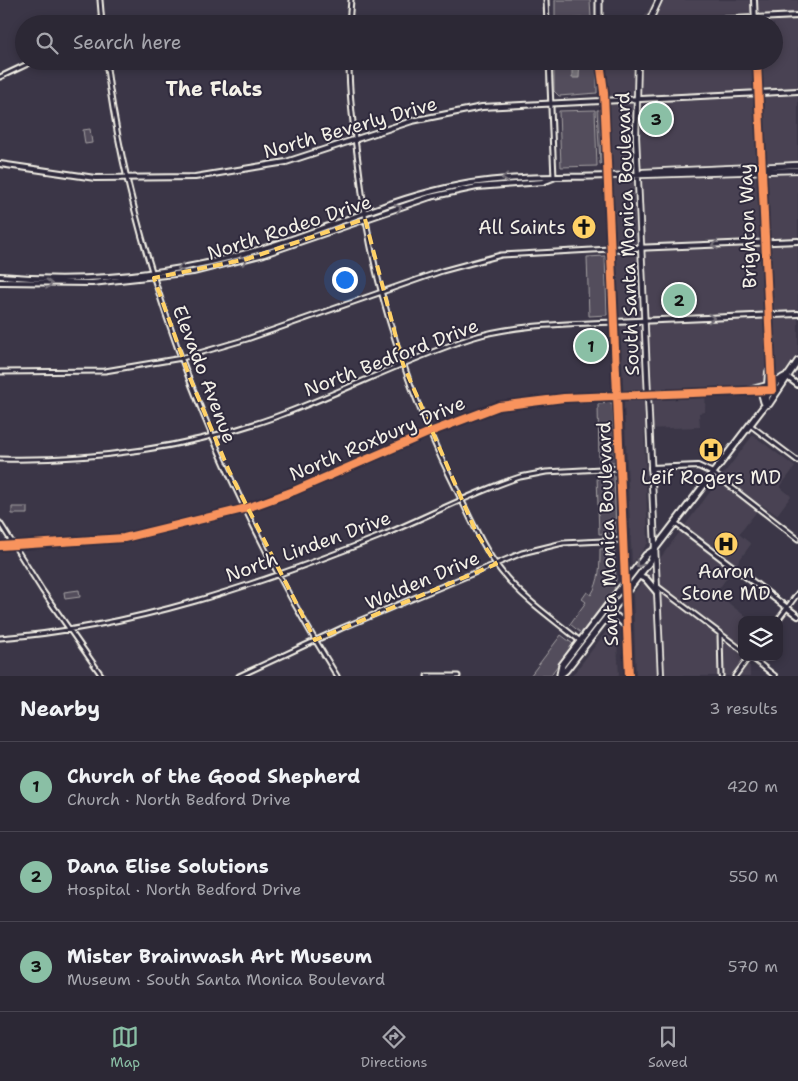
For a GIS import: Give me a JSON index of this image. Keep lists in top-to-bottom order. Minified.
{"streets":{"main road":["North Rodeo Drive","South Santa Monica Boulevard","Santa Monica Boulevard"],"street":["North Beverly Drive","Brighton Way","North Bedford Drive","Elevado Avenue","North Roxbury Drive","North Linden Drive","Walden Drive"]},"crossings":[["North Beverly Drive","Brighton Way"],["North Beverly Drive","South Santa Monica Boulevard"],["North Beverly Drive","Elevado Avenue"],["North Beverly Drive","Santa Monica Boulevard"],["Brighton Way","North Rodeo Drive"],["Brighton Way","North Bedford Drive"],["Brighton Way","North Roxbury Drive"],["North Rodeo Drive","South Santa Monica Boulevard"],["North Rodeo Drive","Elevado Avenue"],["North Rodeo Drive","Santa Monica Boulevard"],["South Santa Monica Boulevard","North Bedford Drive"],["South Santa Monica Boulevard","North Roxbury Drive"],["North Bedford Drive","Elevado Avenue"],["North Bedford Drive","Santa Monica Boulevard"],["Elevado Avenue","North Roxbury Drive"],["Elevado Avenue","North Linden Drive"],["Elevado Avenue","Walden Drive"],["North Roxbury Drive","Santa Monica Boulevard"],["Santa Monica Boulevard","North Linden Drive"],["Santa Monica Boulevard","Walden Drive"]],"districts":["The Flats"],"places":{"church":["All Saints"],"hospital":["Leif Rogers MD","Aaron Stone MD"]},"page":{"search":"Search here","pins":["3","2","1"],"heading":["Nearby","3 results"],"list":[{"mark":"1","name":"Church of the Good Shepherd","note":"Church · North Bedford Drive","value":"420 m"},{"mark":"2","name":"Dana Elise Solutions","note":"Hospital · North Bedford Drive","value":"550 m"},{"mark":"3","name":"Mister Brainwash Art Museum","note":"Museum · South Santa Monica Boulevard","value":"570 m"}],"nav":["Map","Directions","Saved"]}}
